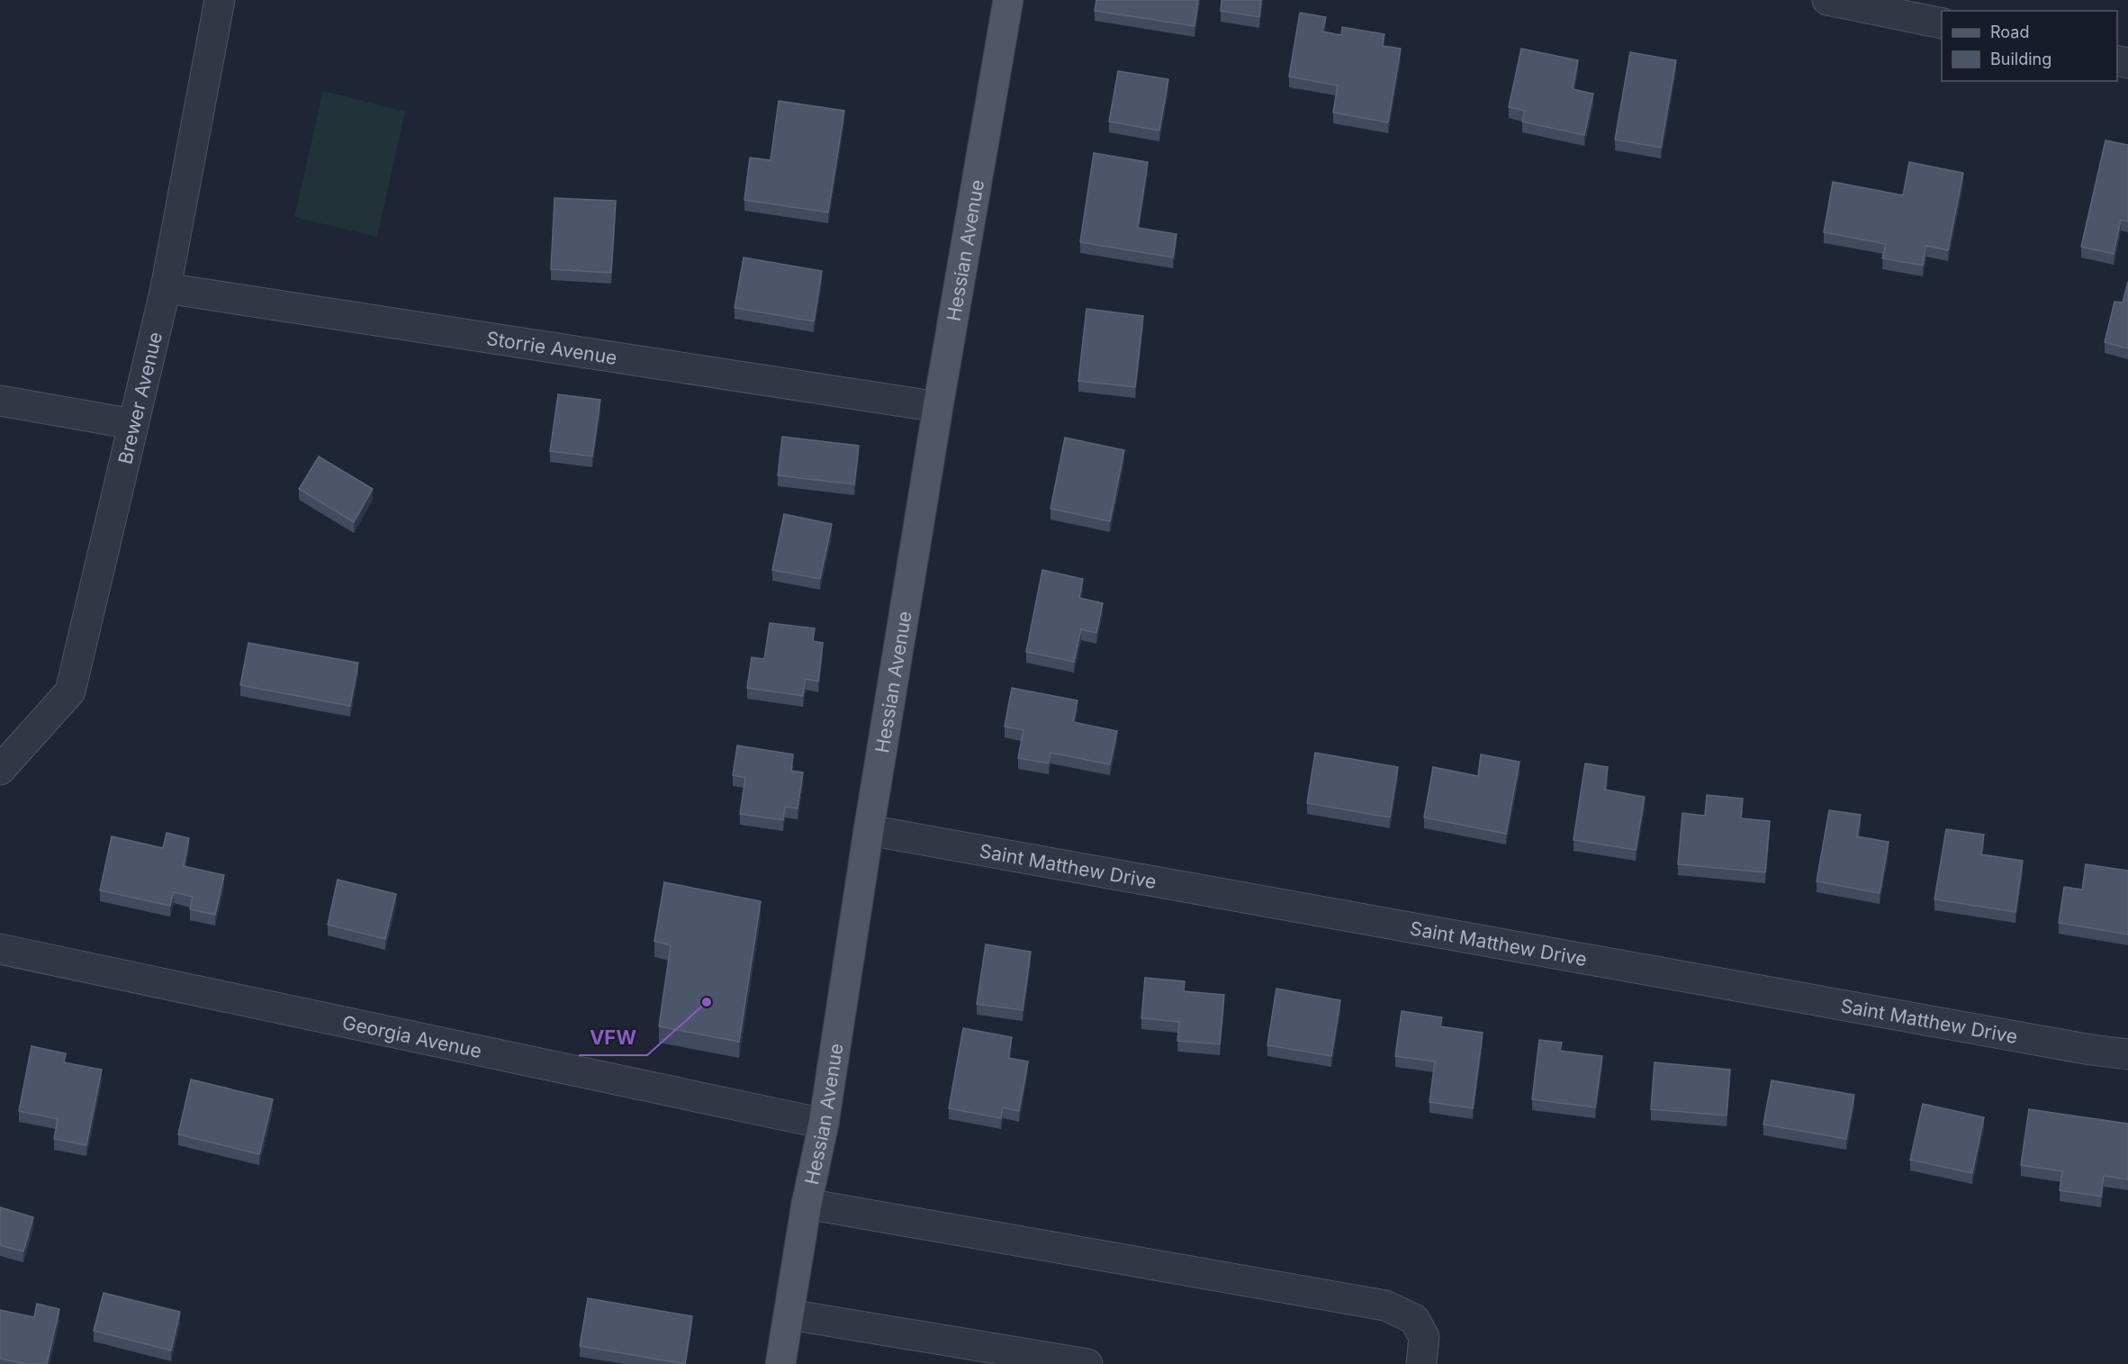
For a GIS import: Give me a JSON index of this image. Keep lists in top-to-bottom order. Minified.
{"streets":{"main road":["Hessian Avenue"],"street":["Storrie Avenue","Brewer Avenue","Saint Matthew Drive","Georgia Avenue"]},"crossings":[["Hessian Avenue","Storrie Avenue"],["Hessian Avenue","Saint Matthew Drive"],["Hessian Avenue","Georgia Avenue"],["Storrie Avenue","Brewer Avenue"]],"places":["VFW"],"legend":["Road","Building"]}
